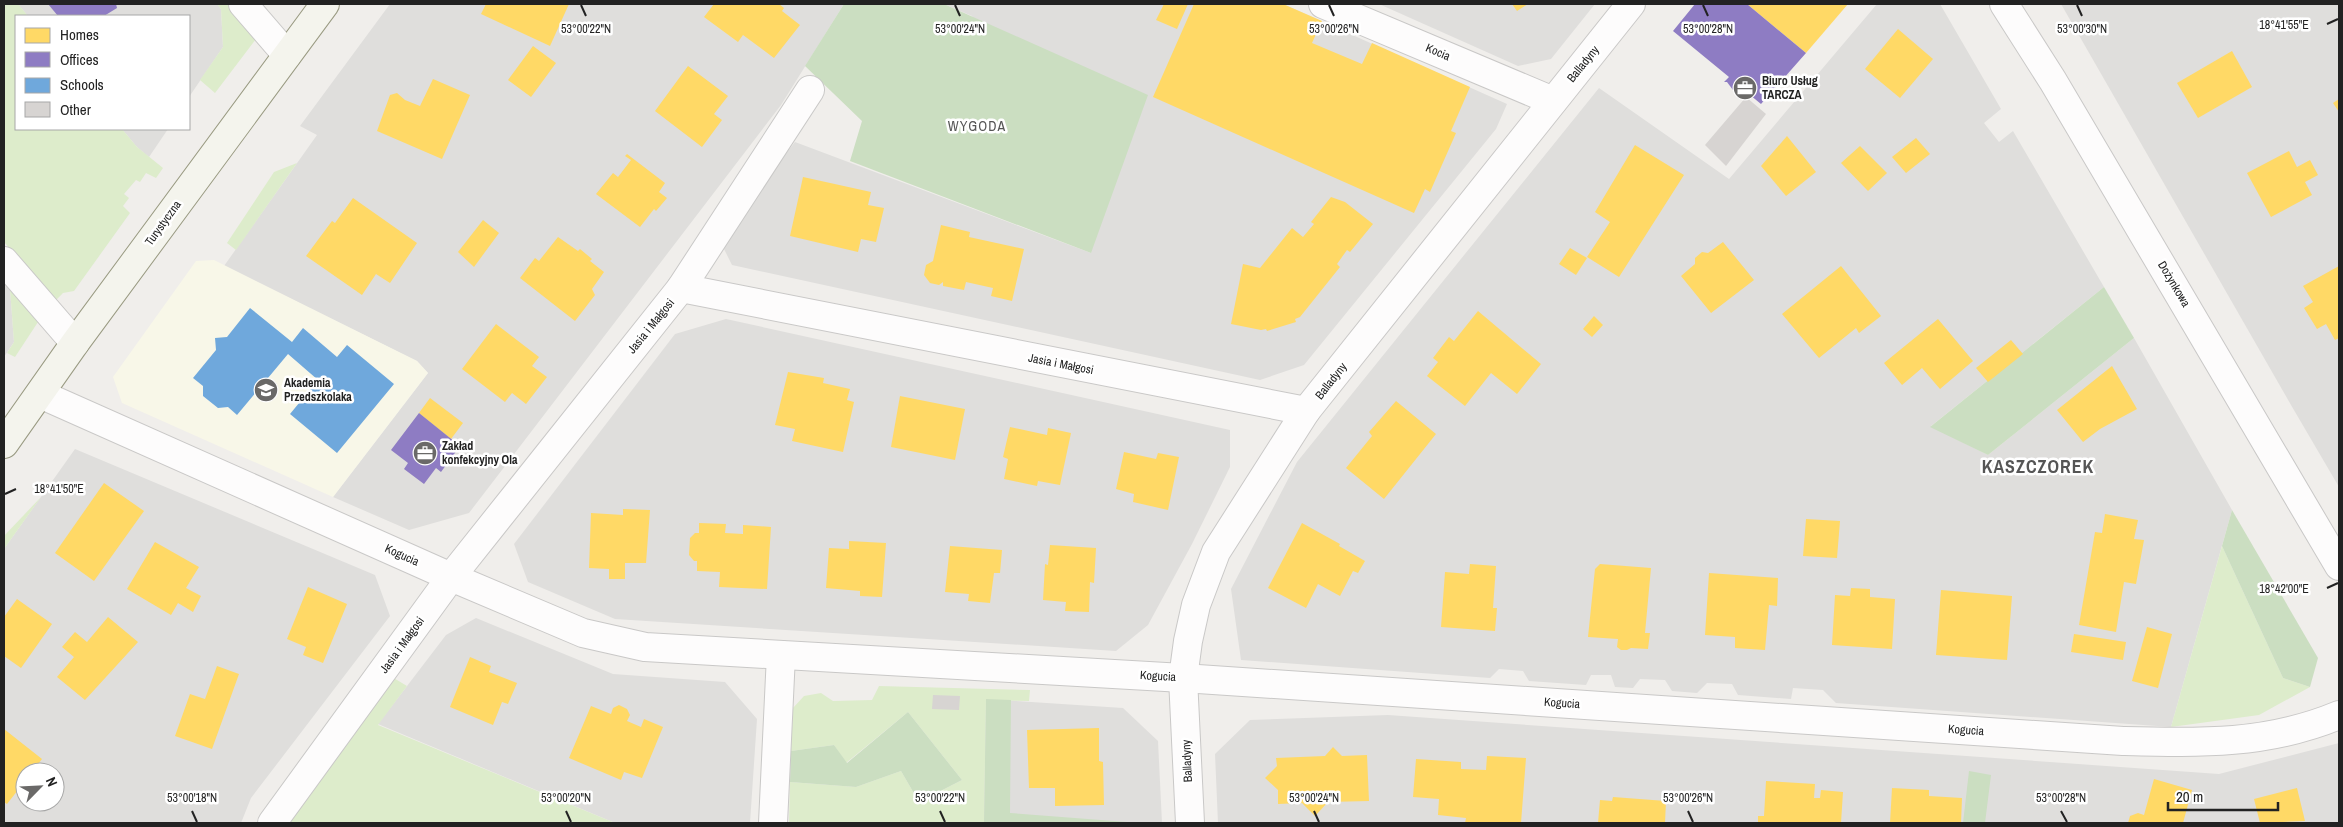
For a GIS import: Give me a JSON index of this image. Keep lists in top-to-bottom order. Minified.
{"streets":{"main road":["Turystyczna"],"street":["Kocia","Balladyny","Dożynkowa","Jasia i Małgosi","Kogucia"]},"crossings":[["Kocia","Balladyny"],["Balladyny","Jasia i Małgosi"],["Balladyny","Kogucia"],["Turystyczna","Kogucia"],["Jasia i Małgosi","Kogucia"]],"districts":["WYGODA","KASZCZOREK"],"places":{"office":["Biuro Usług TARCZA","Zakład konfekcyjny Ola"],"school or university":["Akademia Przedszkolaka"]},"legend":["Homes","Offices","Schools","Other"],"scale_bar":"20 m","north":"top right","coordinates":["18°41'55\"E","53°00'22\"N","53°00'24\"N","53°00'26\"N","53°00'28\"N","53°00'30\"N","18°41'50\"E","18°42'00\"E","53°00'18\"N","53°00'20\"N"]}
